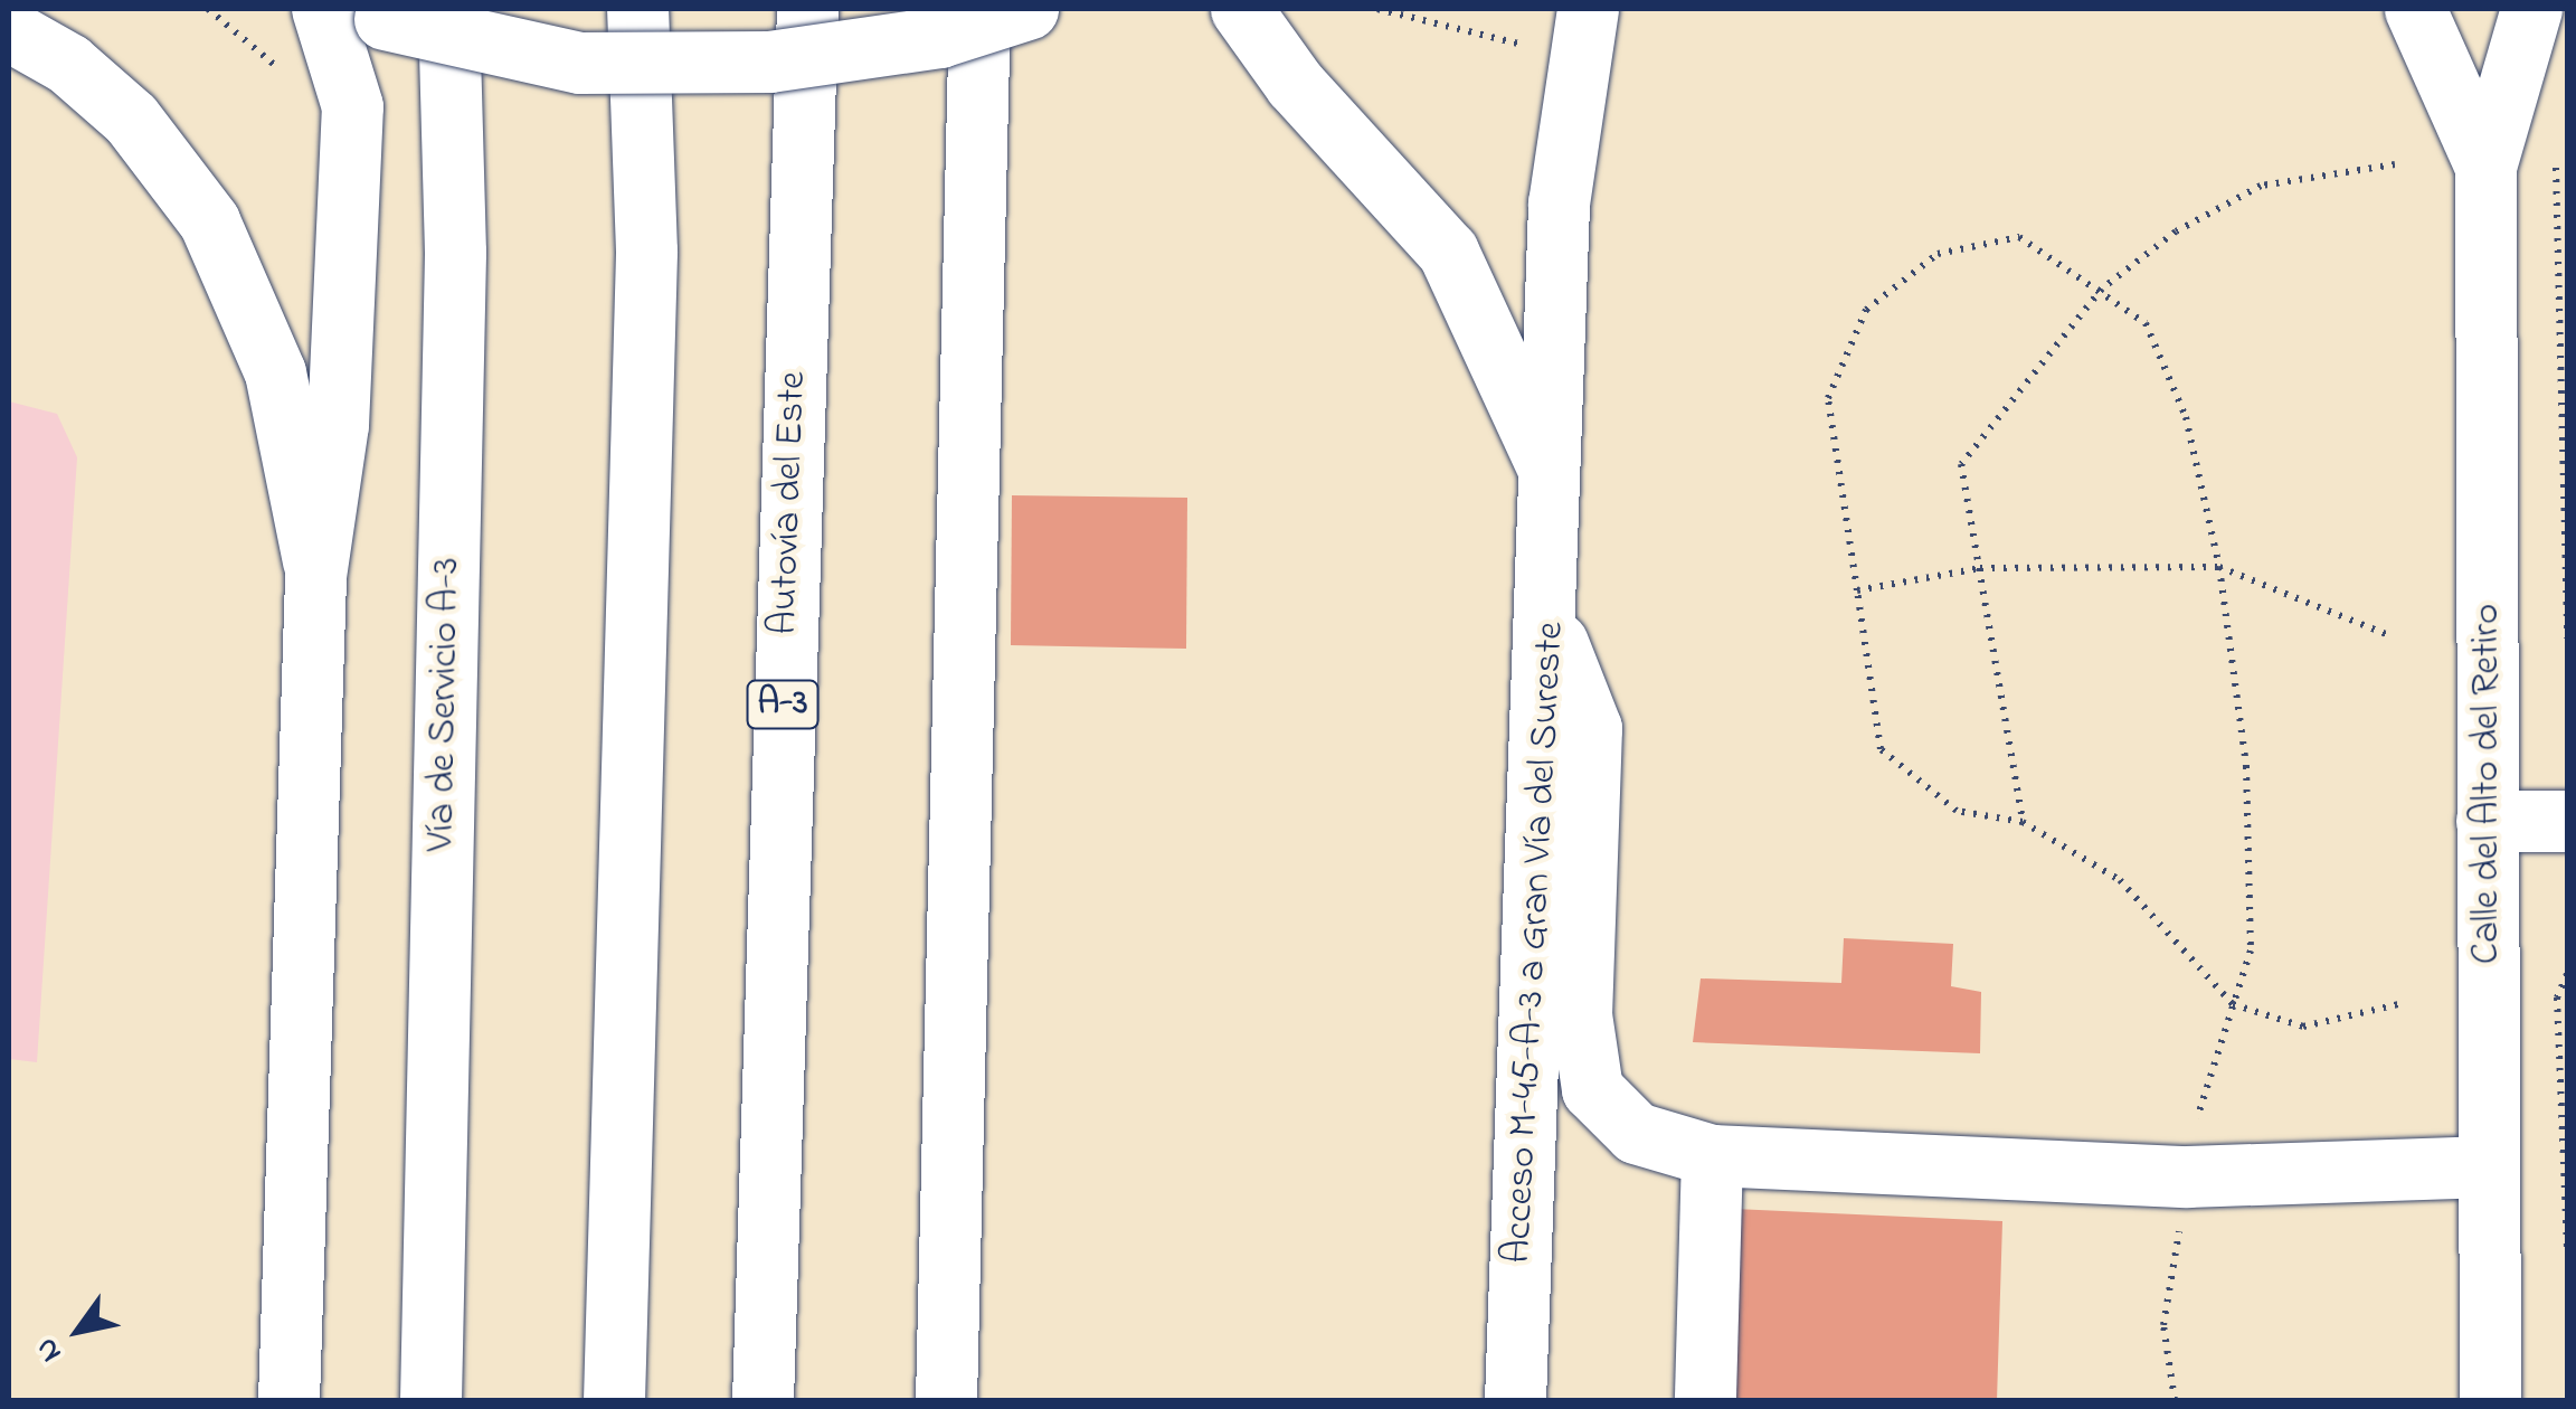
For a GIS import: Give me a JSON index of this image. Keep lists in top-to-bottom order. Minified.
{"streets":{"main road":["Autovía del Este","Vía de Servicio A-3","A-3","Calle del Alto del Retiro","Acceso M-45-A-3 a Gran Vía del Sureste"]},"north":"bottom left"}
